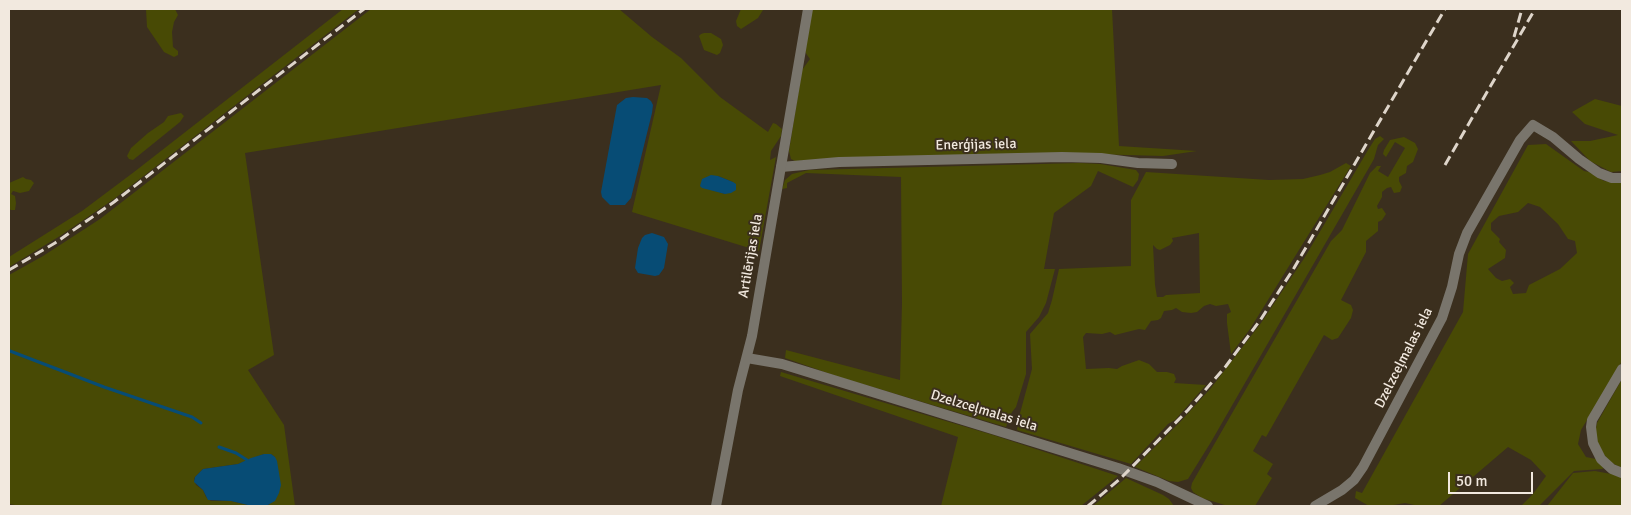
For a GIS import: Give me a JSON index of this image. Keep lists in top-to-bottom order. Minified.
{"streets":{"street":["Enerģijas iela","Artilērijas iela","Dzelzceļmalas iela"]},"crossings":[["Enerģijas iela","Artilērijas iela"],["Artilērijas iela","Dzelzceļmalas iela"]],"scale_bar":"50 m"}
